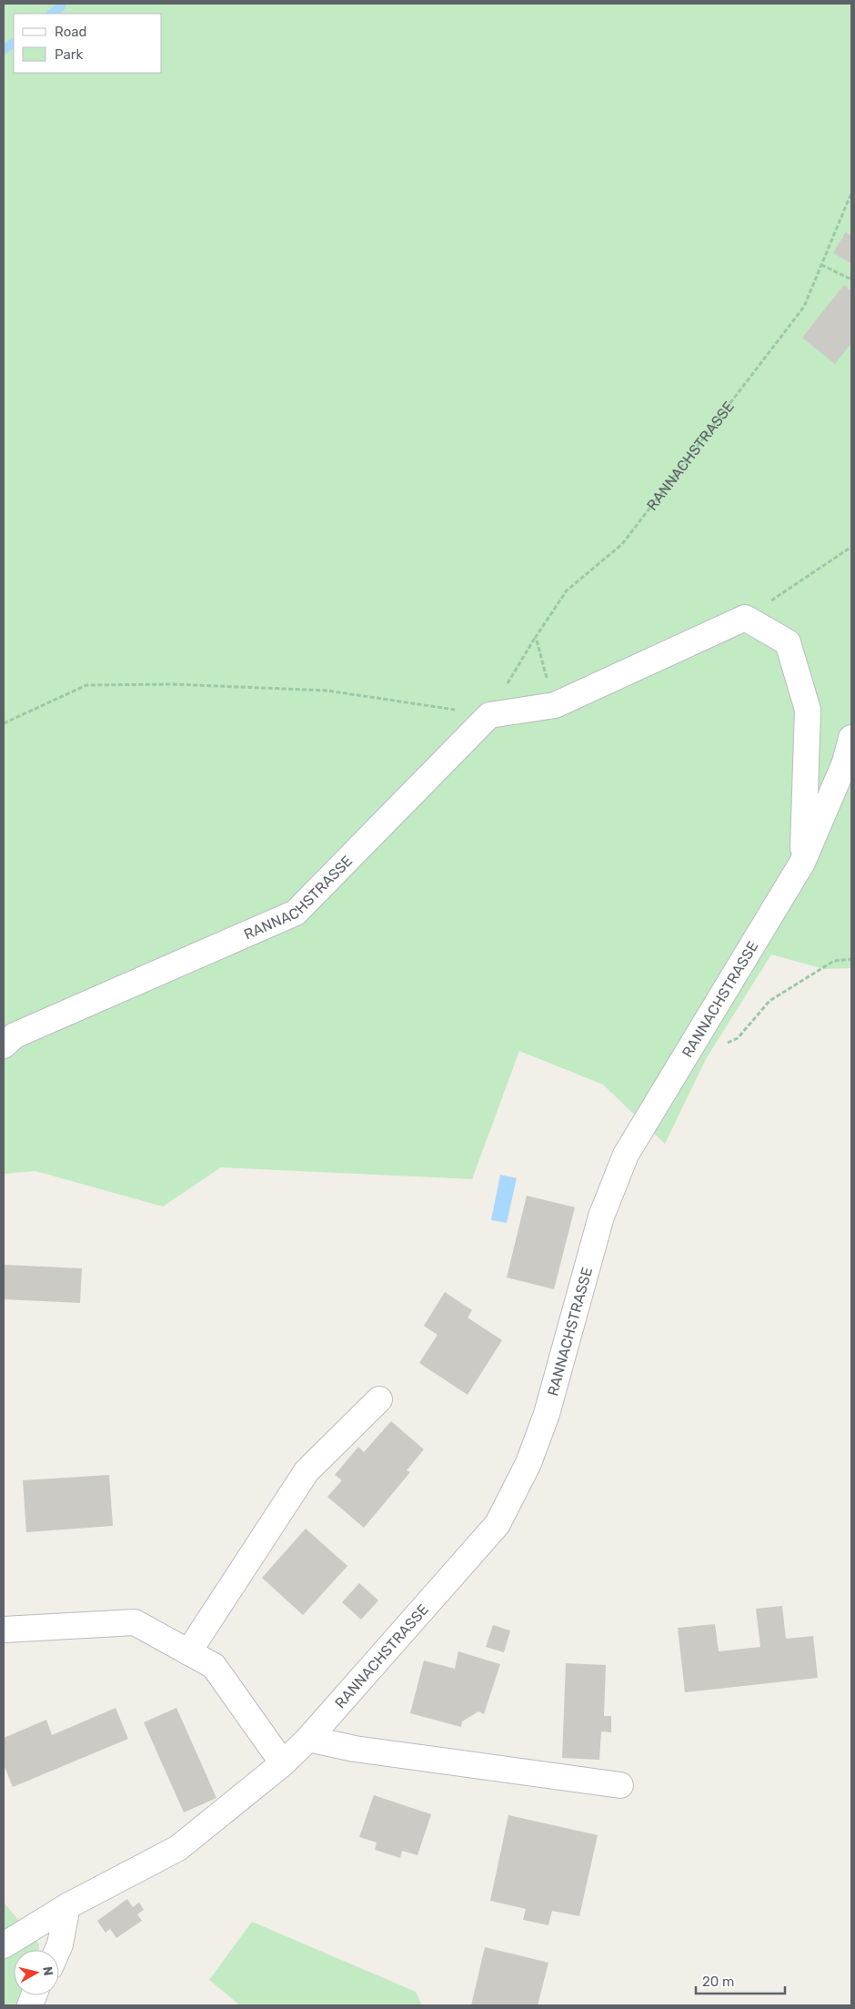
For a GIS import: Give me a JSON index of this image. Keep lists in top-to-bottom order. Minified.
{"streets":{"street":["RANNACHSTRASSE"]},"legend":["Road","Park"],"scale_bar":"20 m","north":"right"}
